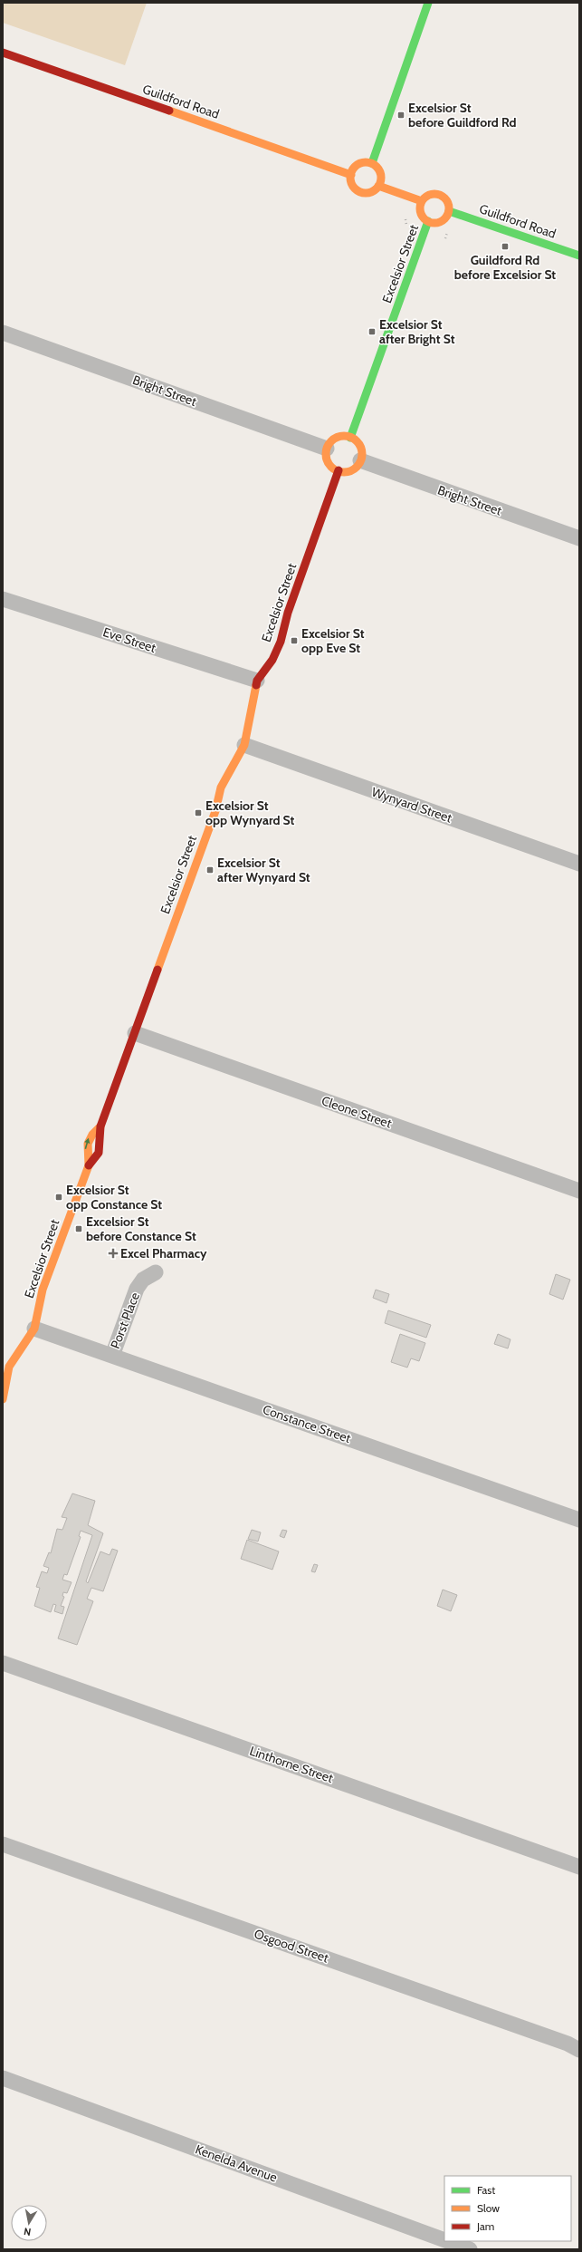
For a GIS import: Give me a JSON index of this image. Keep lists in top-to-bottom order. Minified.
{"streets":{"street":["Guildford Road","Excelsior Street","Bright Street","Eve Street","Wynyard Street","Cleone Street","Porst Place","Constance Street","Linthorne Street","Osgood Street","Kenelda Avenue"]},"crossings":[["Guildford Road","Excelsior Street"],["Excelsior Street","Bright Street"],["Excelsior Street","Eve Street"],["Excelsior Street","Wynyard Street"],["Excelsior Street","Cleone Street"],["Excelsior Street","Constance Street"],["Porst Place","Constance Street"]],"places":{"transit":["Excelsior St before Guildford Rd","Guildford Rd before Excelsior St","Excelsior St after Bright St","Excelsior St opp Eve St","Excelsior St opp Wynyard St","Excelsior St after Wynyard St","Excelsior St opp Constance St","Excelsior St before Constance St"],"health":["Excel Pharmacy"]},"legend":["Fast","Slow","Jam"],"north":"bottom"}
